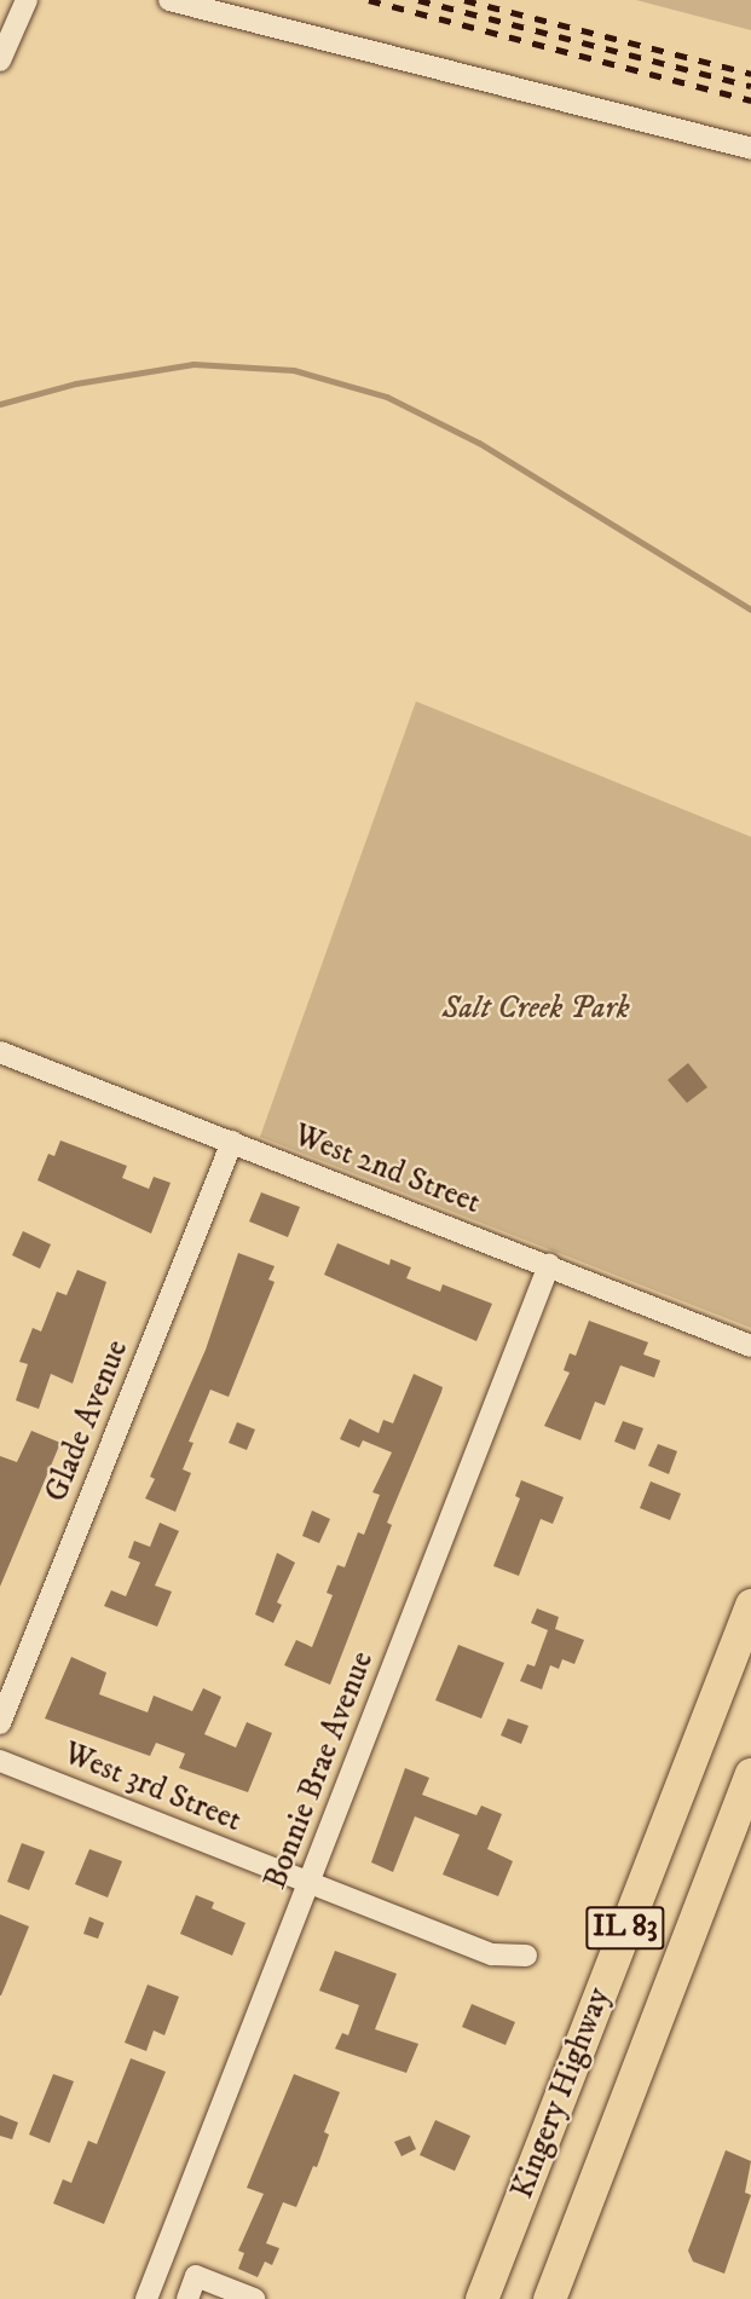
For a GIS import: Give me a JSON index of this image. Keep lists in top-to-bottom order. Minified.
{"streets":{"highway":["IL 83","Kingery Highway"],"street":["West 2nd Street","Glade Avenue","Bonnie Brae Avenue","West 3rd Street"]},"crossings":[["West 2nd Street","Glade Avenue"],["West 2nd Street","Bonnie Brae Avenue"],["Bonnie Brae Avenue","West 3rd Street"]],"parks":["Salt Creek Park"]}
